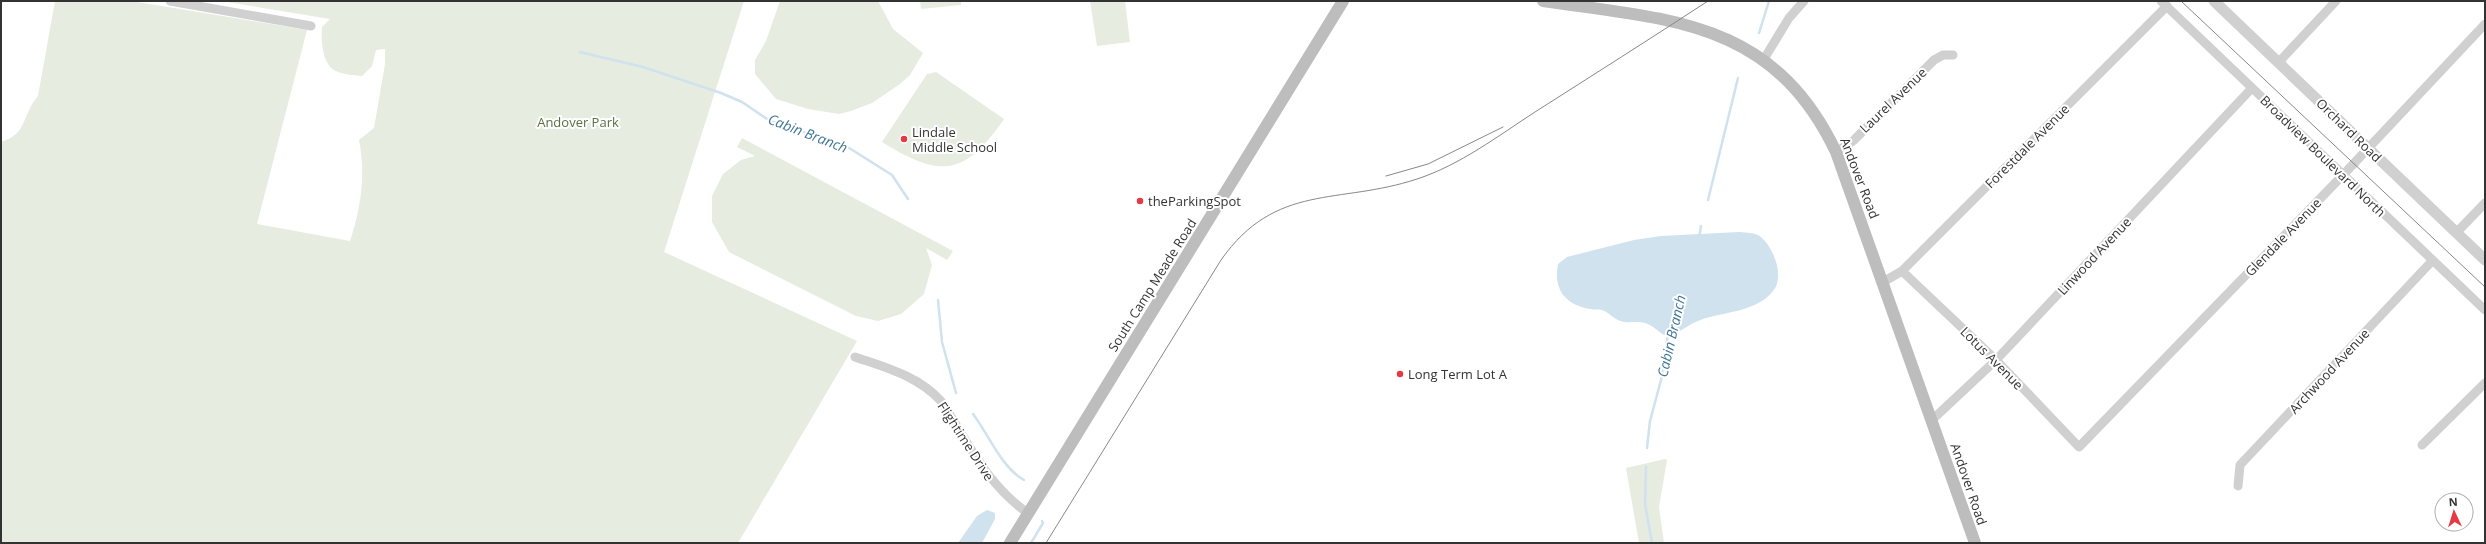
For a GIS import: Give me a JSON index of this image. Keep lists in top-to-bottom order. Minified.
{"streets":{"main road":["Andover Road","South Camp Meade Road"],"street":["Laurel Avenue","Orchard Road","Forestdale Avenue","Broadview Boulevard North","Glendale Avenue","Linwood Avenue","Lotus Avenue","Archwood Avenue","Flightime Drive"]},"crossings":[["Laurel Avenue","Andover Road"],["Orchard Road","Glendale Avenue"],["Forestdale Avenue","Broadview Boulevard North"],["Forestdale Avenue","Andover Road"],["Forestdale Avenue","Lotus Avenue"],["Broadview Boulevard North","Glendale Avenue"],["Broadview Boulevard North","Linwood Avenue"],["Broadview Boulevard North","Archwood Avenue"],["Andover Road","Linwood Avenue"],["Glendale Avenue","Lotus Avenue"],["Linwood Avenue","Lotus Avenue"],["South Camp Meade Road","Flightime Drive"]],"water":["Cabin Branch"],"parks":["Andover Park"],"places":["Lindale Middle School","theParkingSpot","Long Term Lot A"],"north":"top"}
